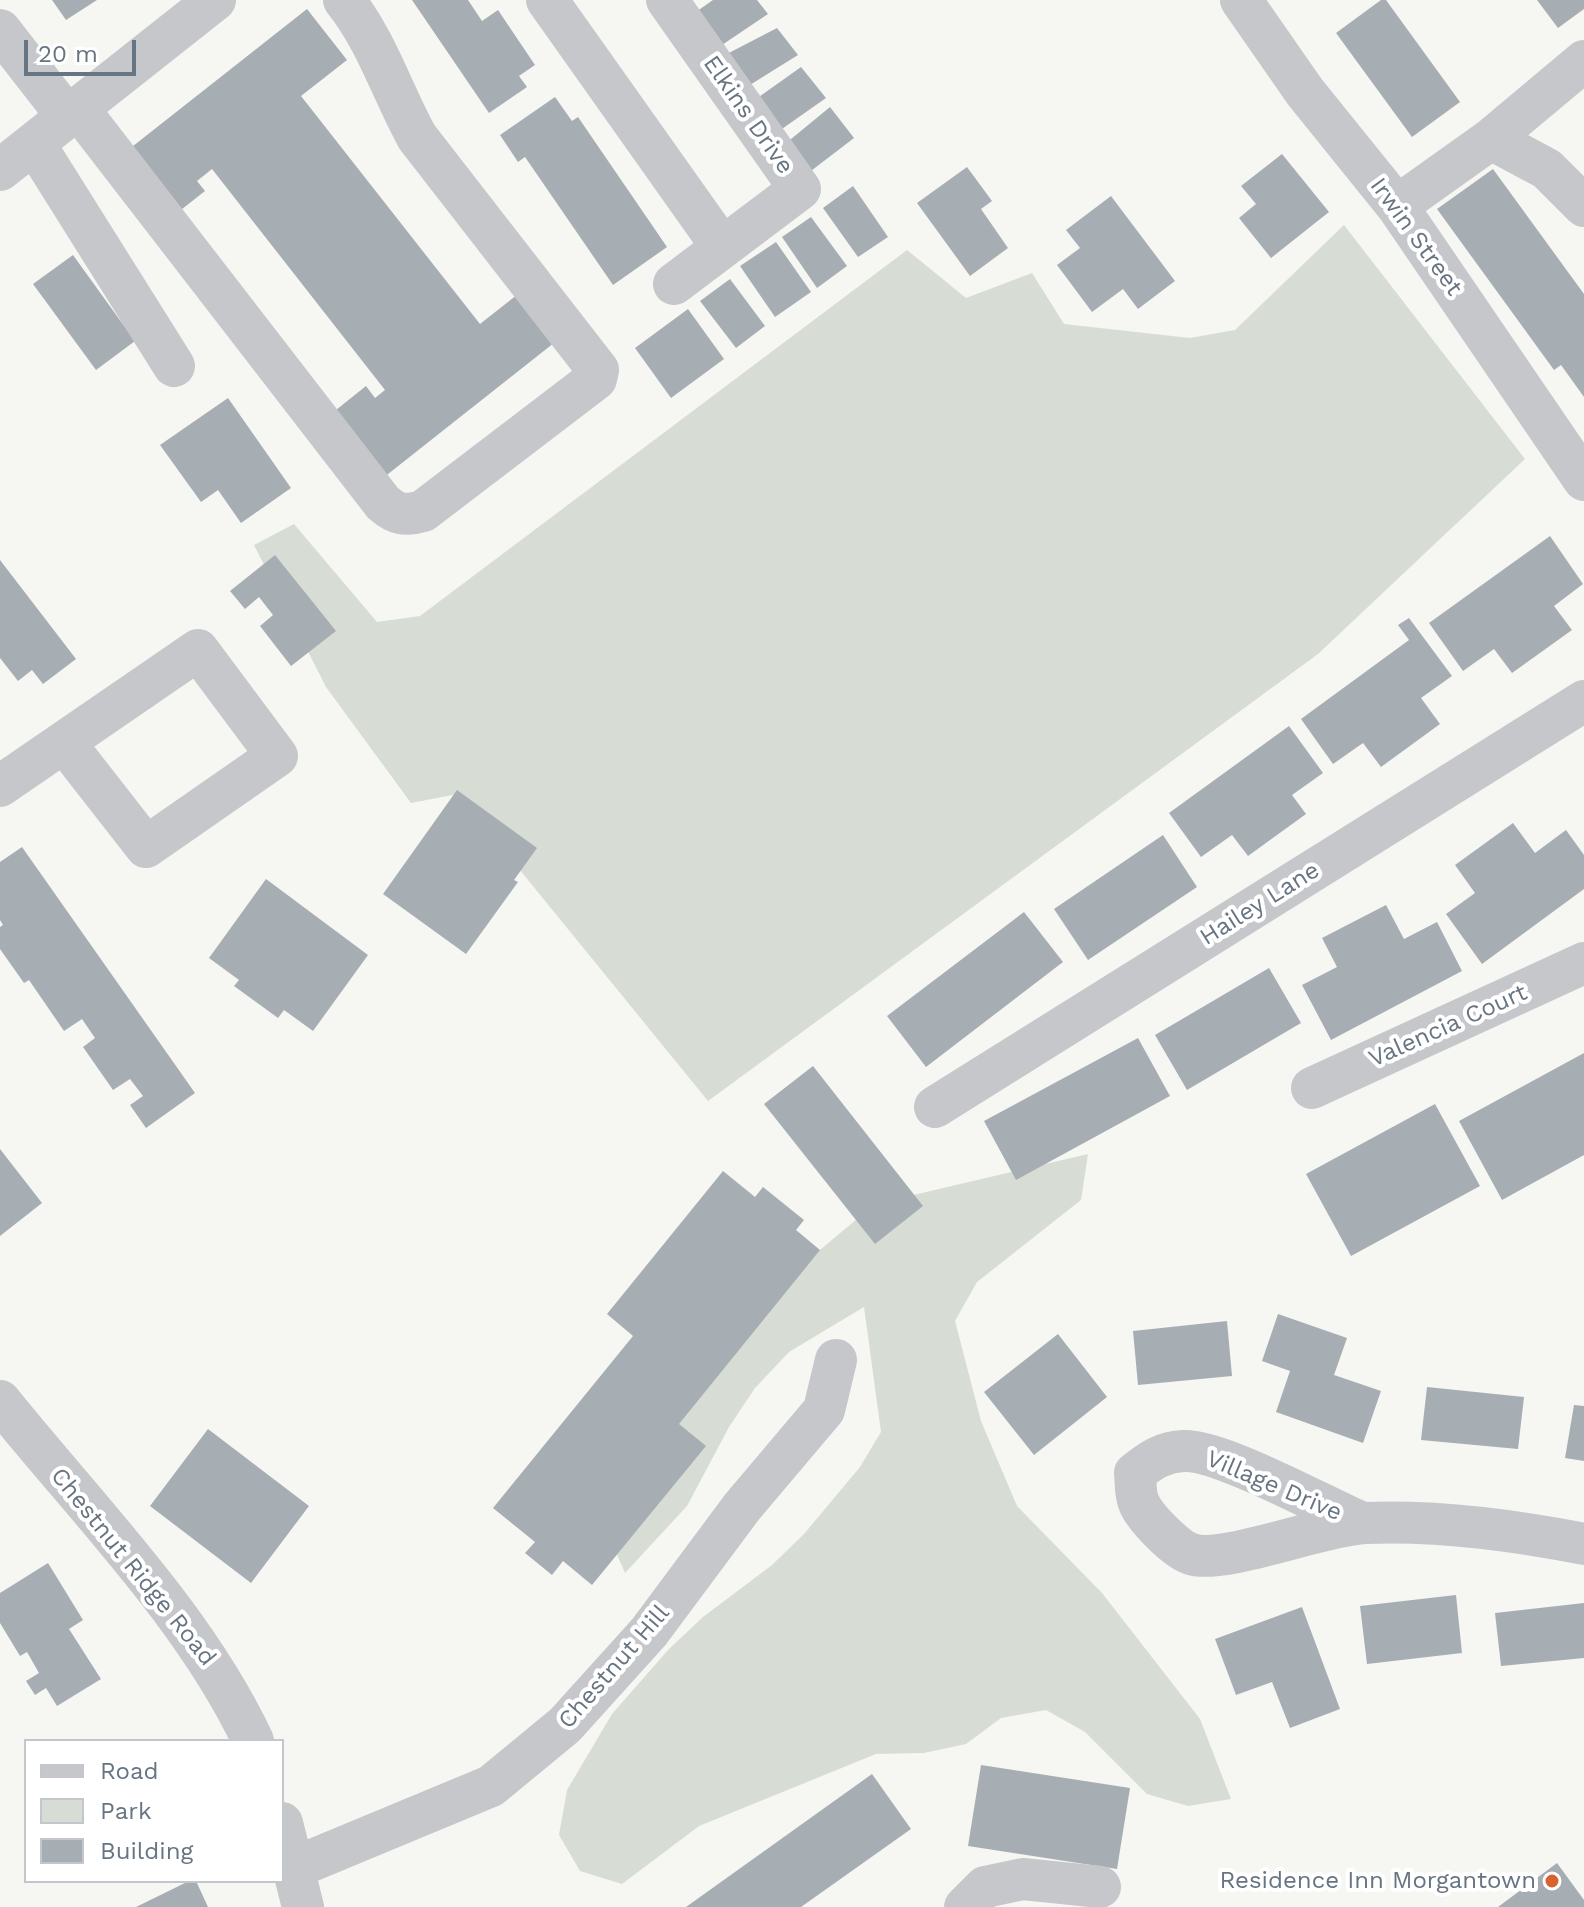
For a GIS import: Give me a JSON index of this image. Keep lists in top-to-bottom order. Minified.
{"streets":{"street":["Elkins Drive","Irwin Street","Hailey Lane","Valencia Court","Village Drive","Chestnut Ridge Road","Chestnut Hill"]},"places":["Residence Inn Morgantown"],"legend":["Road","Park","Building"],"scale_bar":"20 m"}
